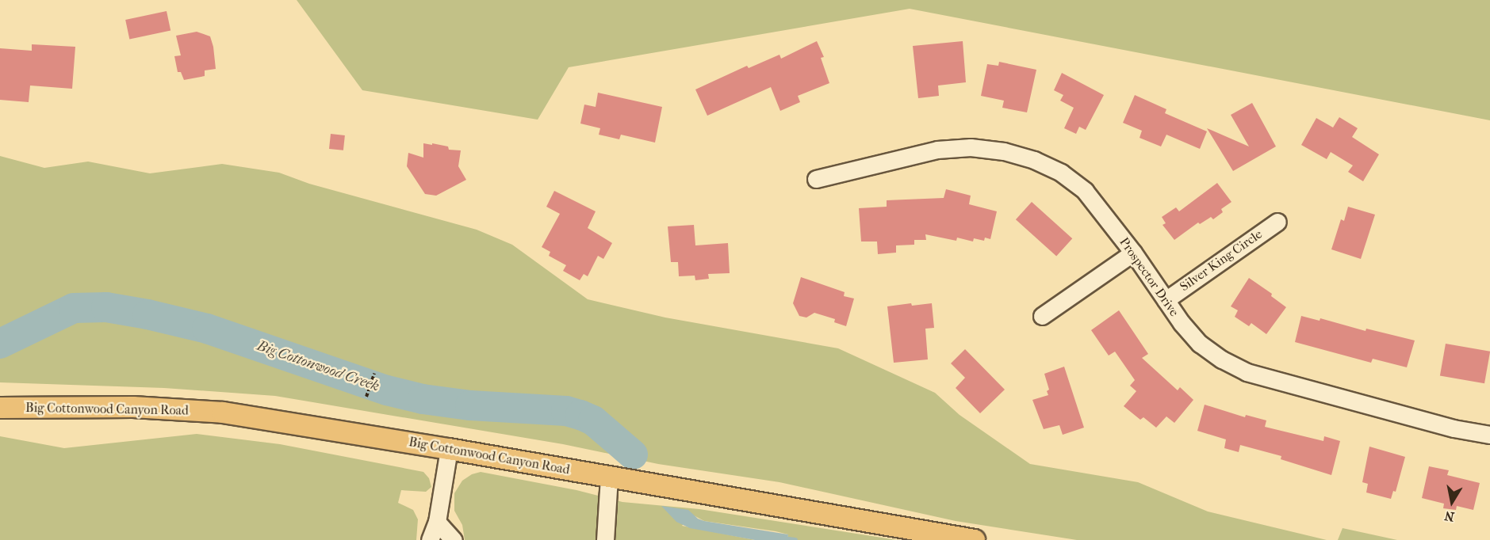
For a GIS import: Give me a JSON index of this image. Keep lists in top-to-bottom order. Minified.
{"streets":{"main road":["Big Cottonwood Canyon Road"],"street":["Silver King Circle","Prospector Drive"]},"crossings":[["Silver King Circle","Prospector Drive"]],"water":["Big Cottonwood Creek"],"north":"bottom"}
